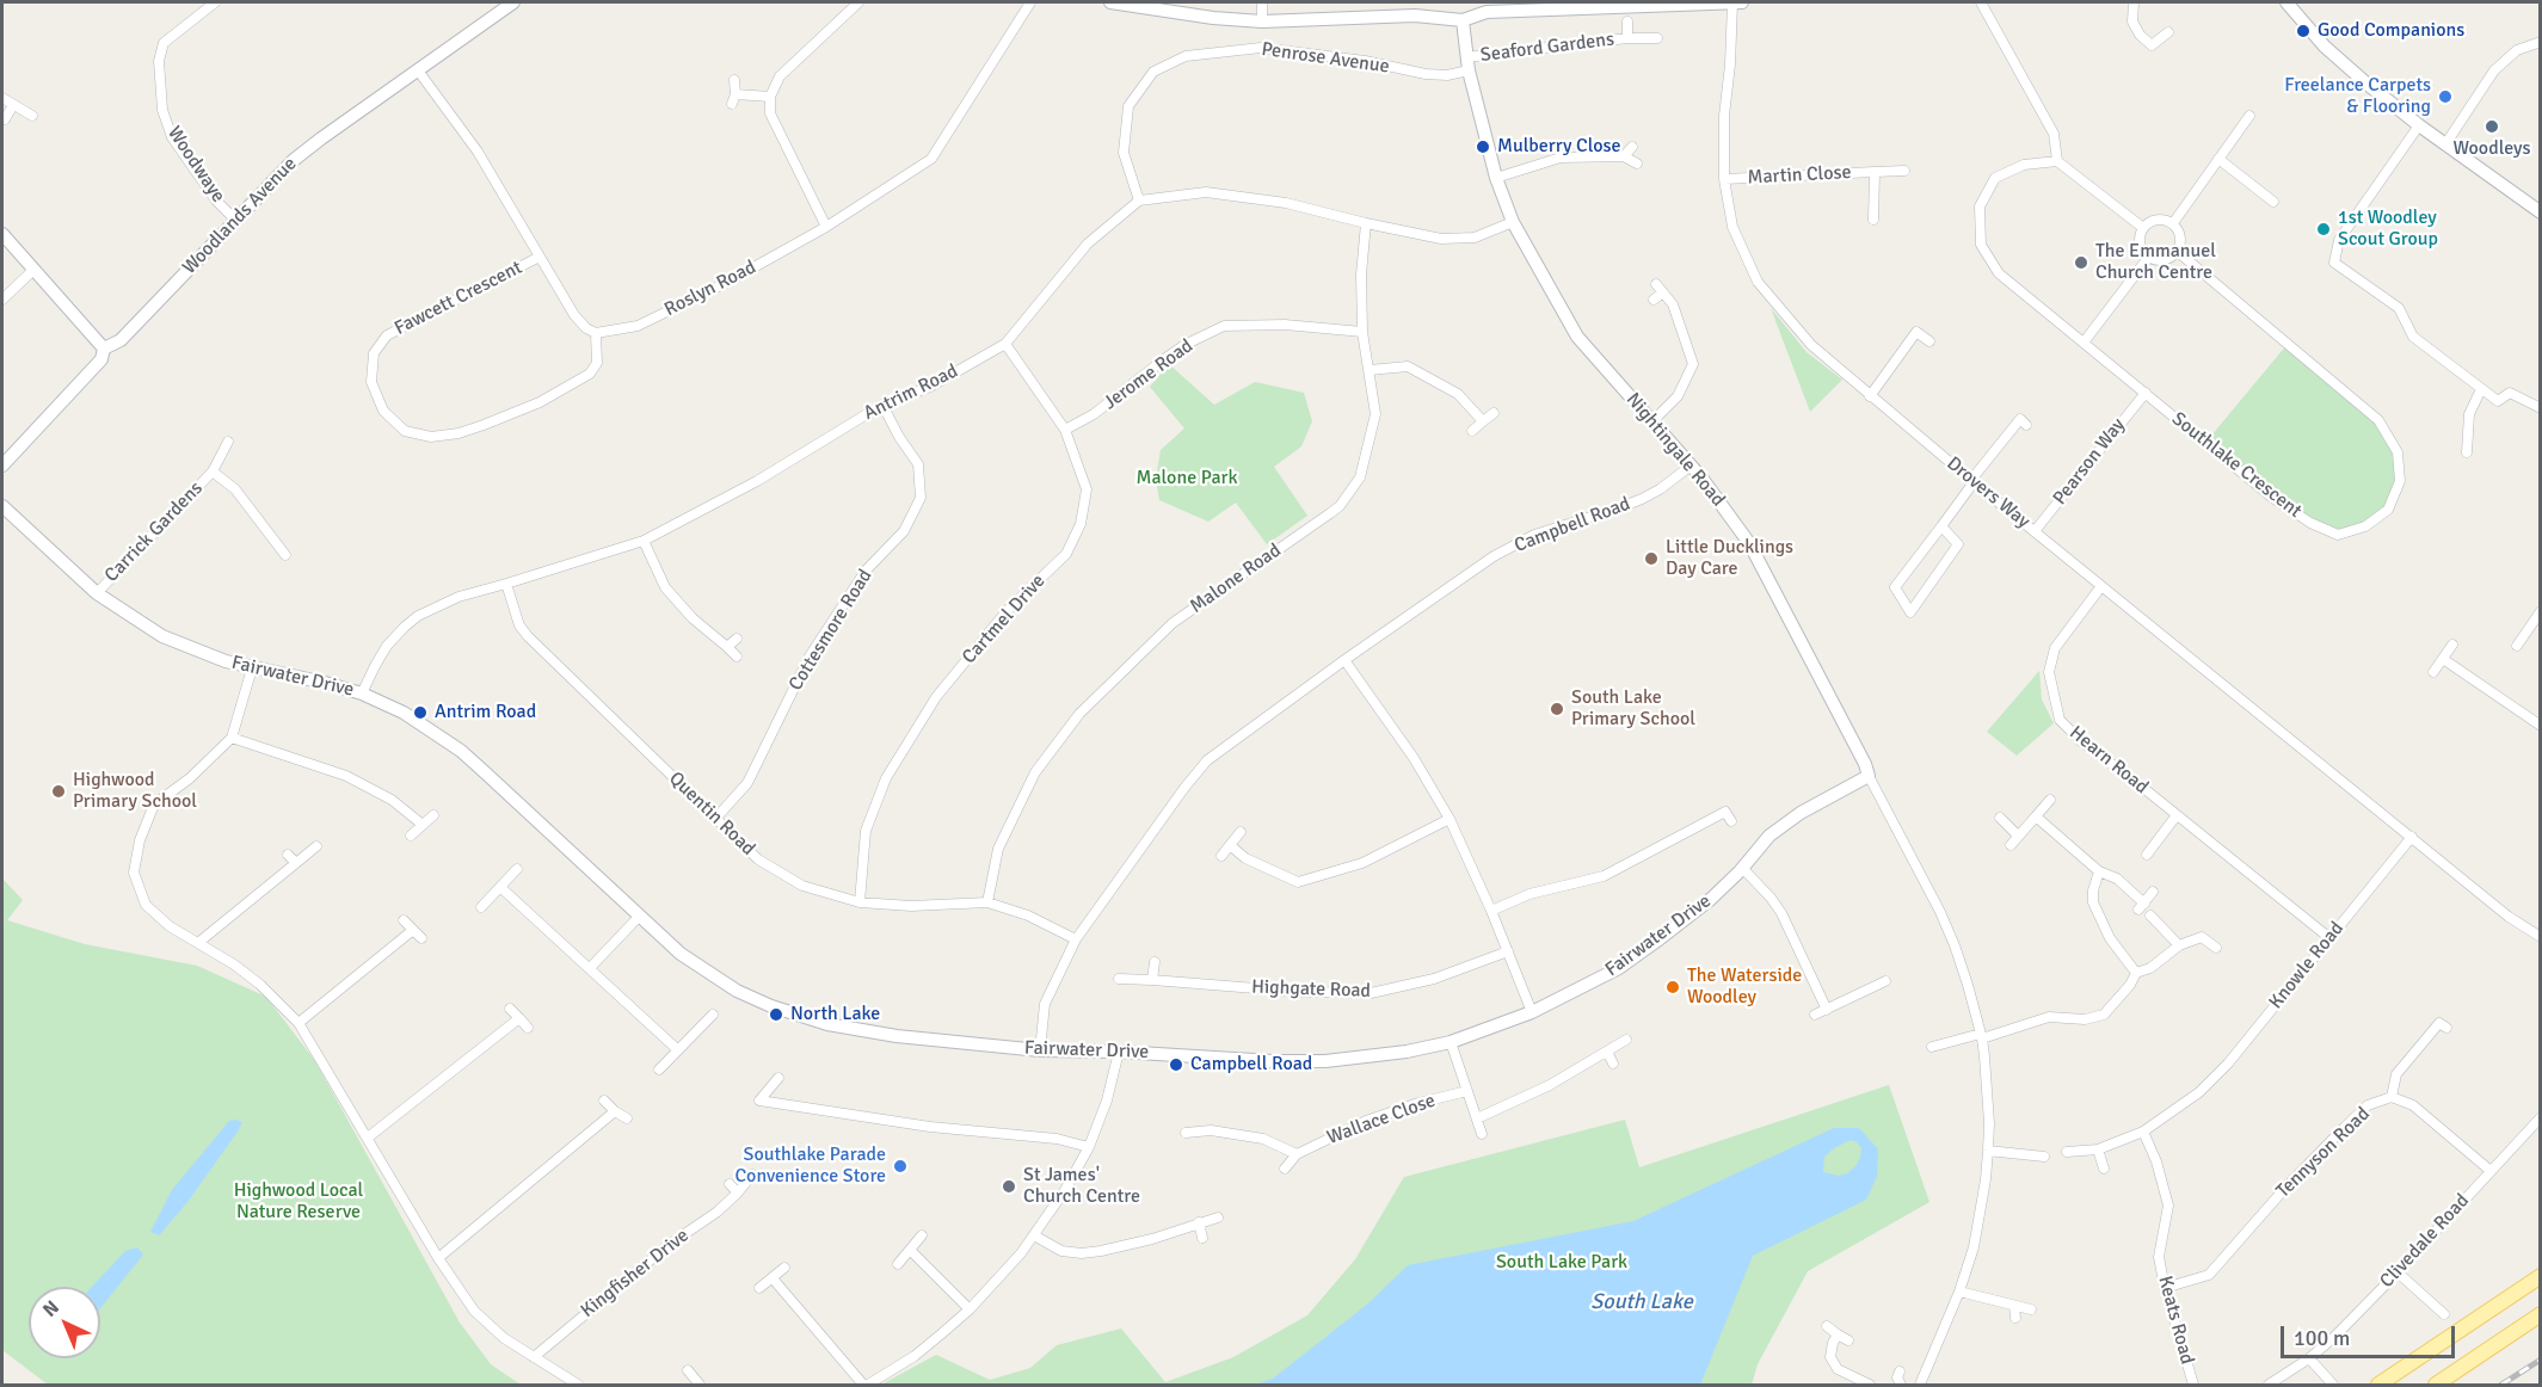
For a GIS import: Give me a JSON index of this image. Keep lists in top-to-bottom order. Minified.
{"streets":{"street":["Seaford Gardens","Penrose Avenue","Woodwaye","Martin Close","Woodlands Avenue","Roslyn Road","Fawcett Crescent","Jerome Road","Antrim Road","Nightingale Road","Pearson Way","Southlake Crescent","Drovers Way","Campbell Road","Carrick Gardens","Malone Road","Cartmel Drive","Cottesmore Road","Fairwater Drive","Hearn Road","Quentin Road","Knowle Road","Highgate Road","Wallace Close","Tennyson Road","Clivedale Road","Kingfisher Drive","Keats Road"]},"crossings":[["Seaford Gardens","Penrose Avenue"],["Seaford Gardens","Nightingale Road"],["Penrose Avenue","Antrim Road"],["Penrose Avenue","Nightingale Road"],["Woodwaye","Woodlands Avenue"],["Martin Close","Drovers Way"],["Roslyn Road","Fawcett Crescent"],["Jerome Road","Malone Road"],["Jerome Road","Cartmel Drive"],["Antrim Road","Cartmel Drive"],["Antrim Road","Cottesmore Road"],["Antrim Road","Fairwater Drive"],["Antrim Road","Quentin Road"],["Nightingale Road","Campbell Road"],["Nightingale Road","Fairwater Drive"],["Pearson Way","Southlake Crescent"],["Pearson Way","Drovers Way"],["Drovers Way","Hearn Road"],["Drovers Way","Knowle Road"],["Campbell Road","Fairwater Drive"],["Campbell Road","Quentin Road"],["Carrick Gardens","Fairwater Drive"],["Malone Road","Quentin Road"],["Cartmel Drive","Quentin Road"],["Cottesmore Road","Quentin Road"],["Hearn Road","Knowle Road"],["Knowle Road","Keats Road"],["Tennyson Road","Clivedale Road"],["Tennyson Road","Keats Road"]],"water":["South Lake"],"parks":["Malone Park","Highwood Local Nature Reserve","South Lake Park"],"places":["Good Companions","Freelance Carpets & Flooring","Woodleys","Mulberry Close","1st Woodley Scout Group","The Emmanuel Church Centre","Little Ducklings Day Care","South Lake Primary School","Antrim Road","Highwood Primary School","The Waterside Woodley","North Lake","Campbell Road","Southlake Parade Convenience Store","St James' Church Centre"],"scale_bar":"100 m","north":"top left"}
